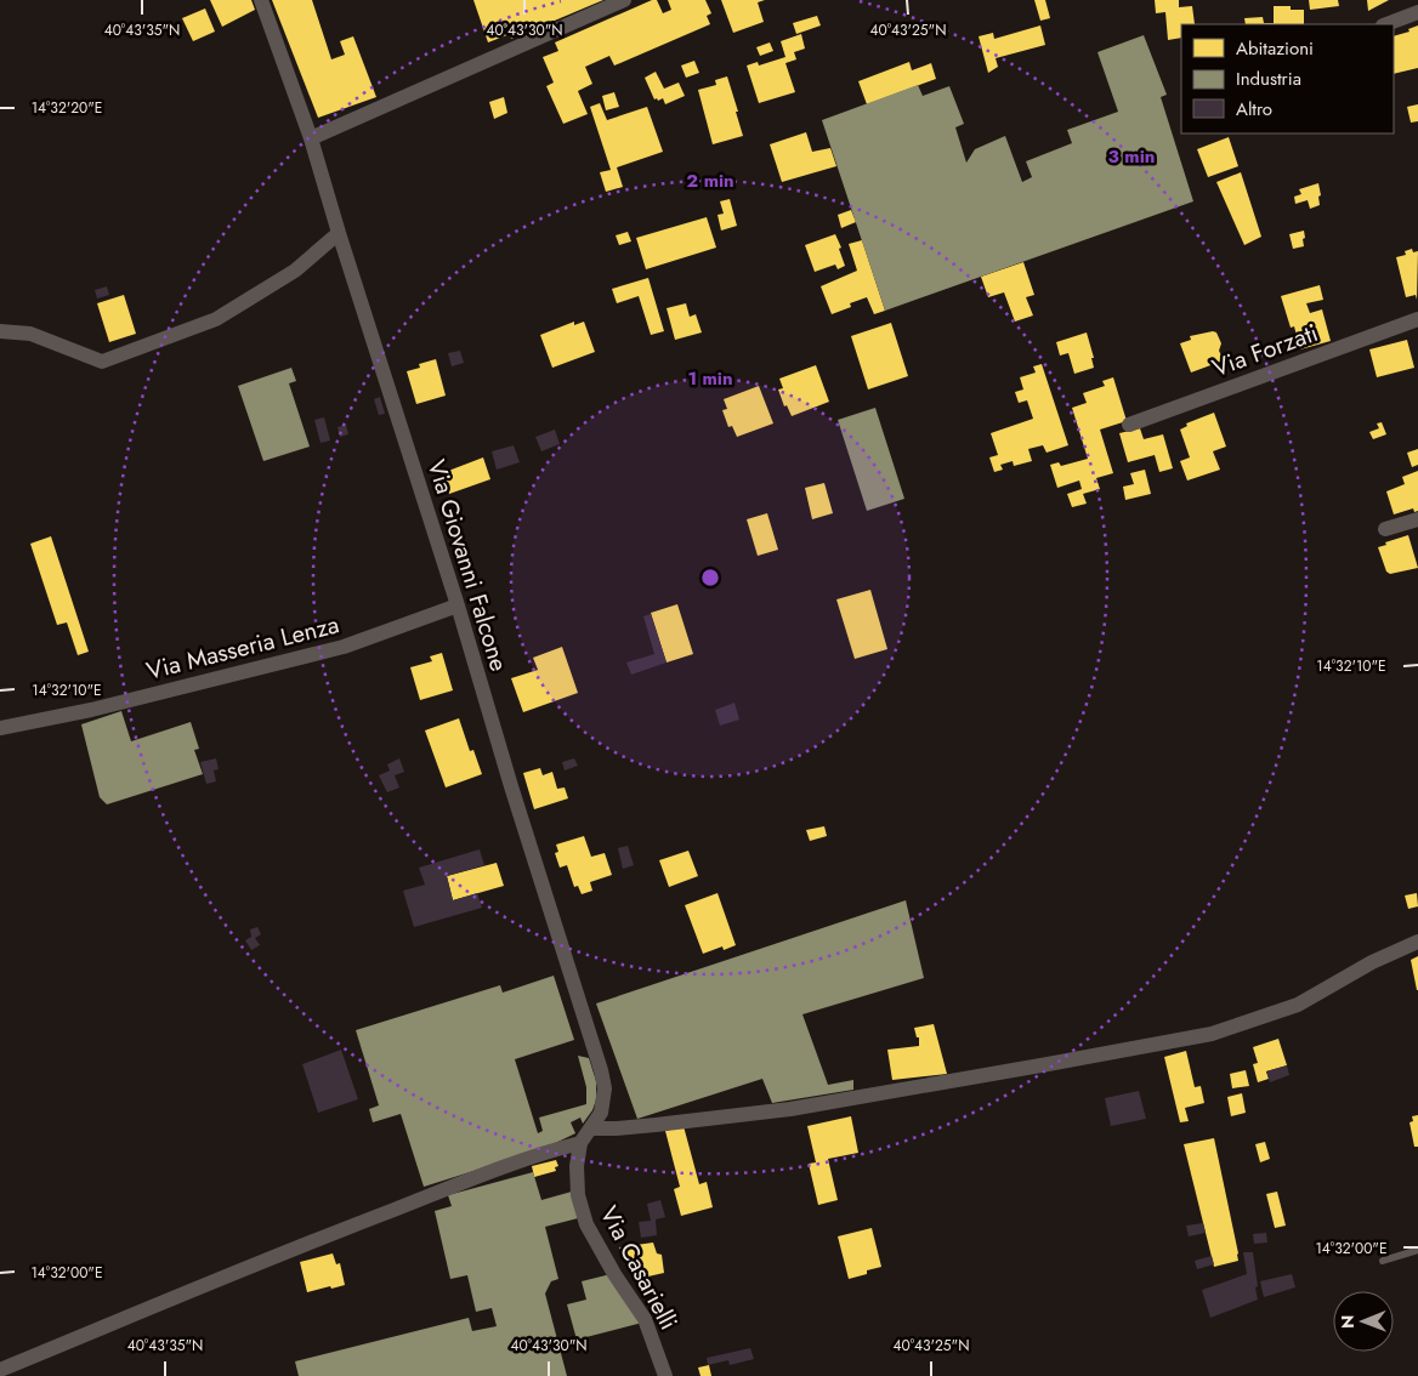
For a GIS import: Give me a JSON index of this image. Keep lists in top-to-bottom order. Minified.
{"streets":{"street":["Via Forzati","Via Giovanni Falcone","Via Masseria Lenza","Via Casarielli"]},"crossings":[["Via Giovanni Falcone","Via Masseria Lenza"],["Via Giovanni Falcone","Via Casarielli"]],"legend":["Abitazioni","Industria","Altro"],"north":"left","coordinates":["40°43'35\"N","40°43'30\"N","40°43'25\"N","14°32'20\"E","14°32'10\"E","14°32'00\"E"],"rings":["3 min","2 min","1 min"]}
